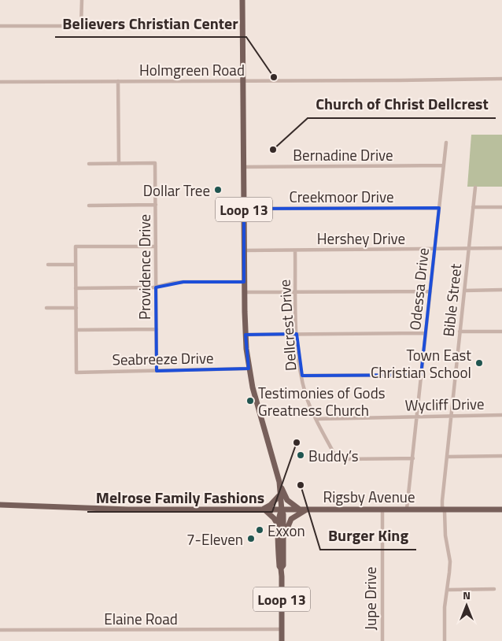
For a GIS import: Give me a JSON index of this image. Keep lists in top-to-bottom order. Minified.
{"streets":{"main road":["Loop 13","Rigsby Avenue"],"street":["Holmgreen Road","Bernadine Drive","Creekmoor Drive","Hershey Drive","Providence Drive","Odessa Drive","Bible Street","Dellcrest Drive","Seabreeze Drive","Wycliff Drive","Jupe Drive","Elaine Road"]},"crossings":[["Holmgreen Road","Loop 13"],["Bernadine Drive","Loop 13"],["Bernadine Drive","Odessa Drive"],["Creekmoor Drive","Loop 13"],["Creekmoor Drive","Odessa Drive"],["Loop 13","Hershey Drive"],["Loop 13","Seabreeze Drive"],["Loop 13","Rigsby Avenue"],["Loop 13","Elaine Road"],["Hershey Drive","Odessa Drive"],["Hershey Drive","Bible Street"],["Hershey Drive","Dellcrest Drive"],["Providence Drive","Seabreeze Drive"],["Odessa Drive","Dellcrest Drive"],["Odessa Drive","Wycliff Drive"],["Odessa Drive","Rigsby Avenue"],["Bible Street","Wycliff Drive"],["Bible Street","Rigsby Avenue"],["Dellcrest Drive","Wycliff Drive"],["Rigsby Avenue","Jupe Drive"]],"places":["Believers Christian Center","Church of Christ Dellcrest","Dollar Tree","Town East Christian School","Testimonies of Gods Greatness Church","Melrose Family Fashions","Buddy’s","Burger King","Exxon","7-Eleven"],"north":"top"}
